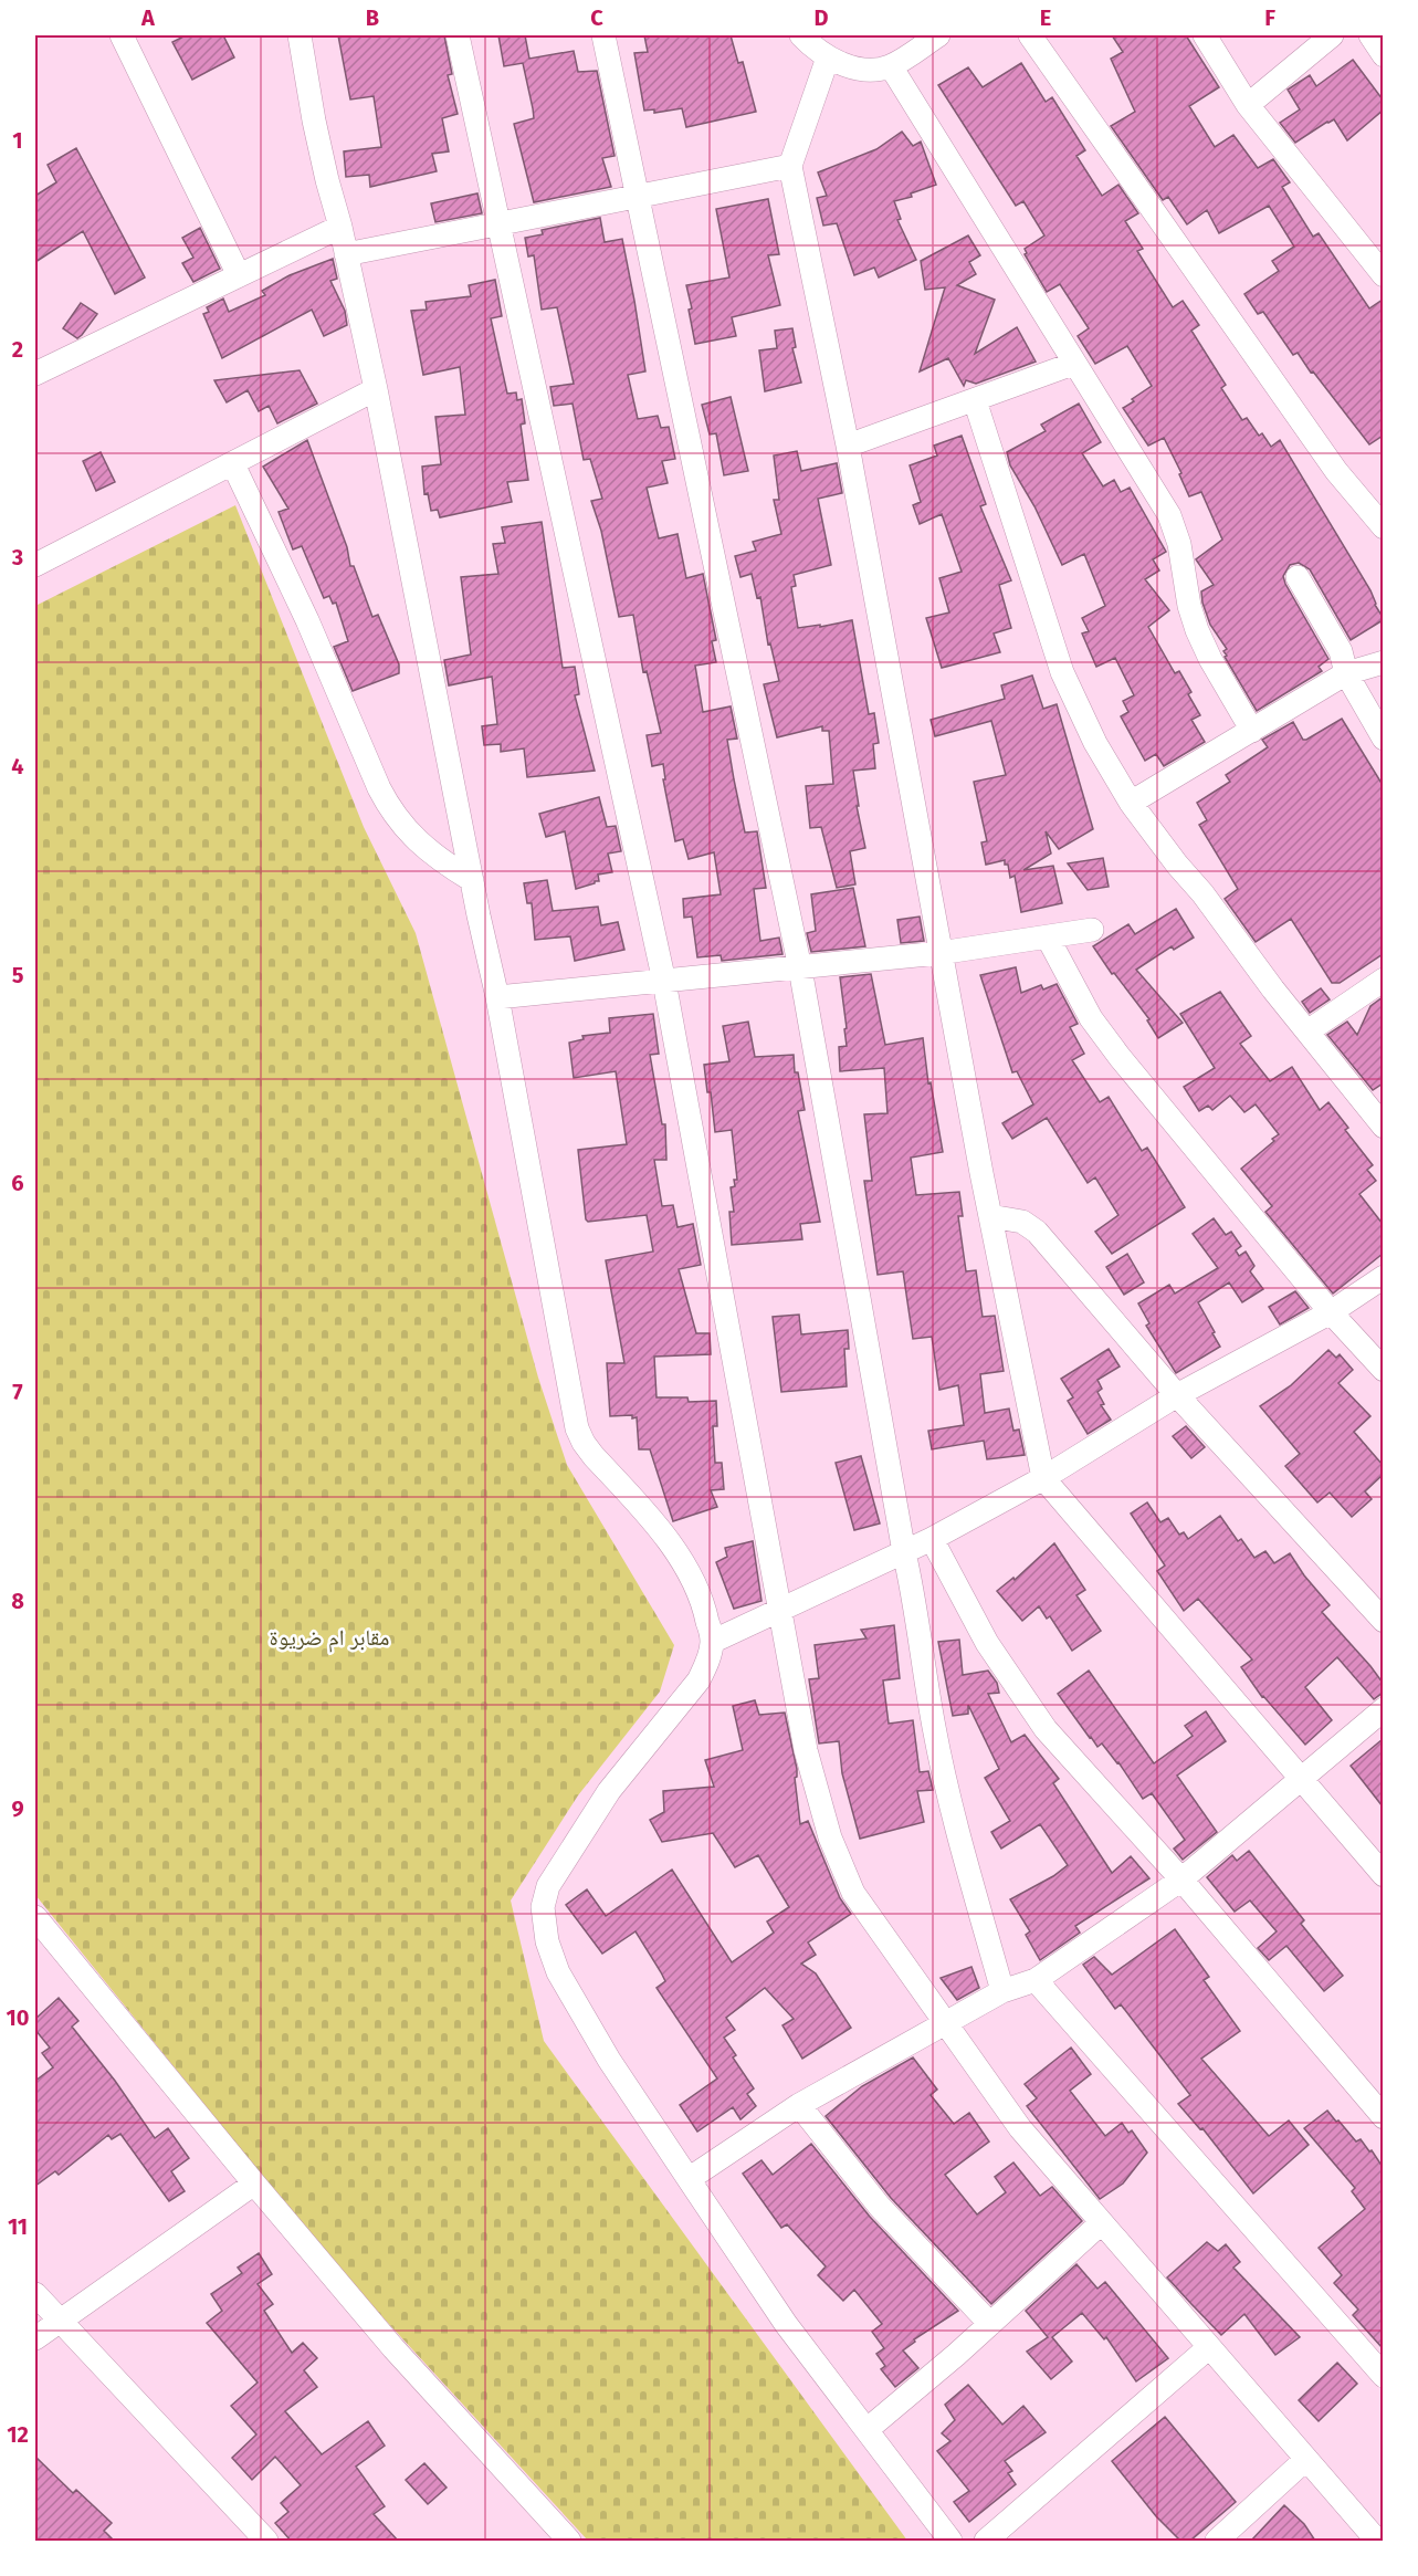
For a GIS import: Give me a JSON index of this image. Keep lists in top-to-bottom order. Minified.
{"parks":["مقابر ام ضريوة"],"grid":{"columns":["A","B","C","D","E","F"],"rows":["1","2","3","4","5","6","7","8","9","10","11","12"]}}
